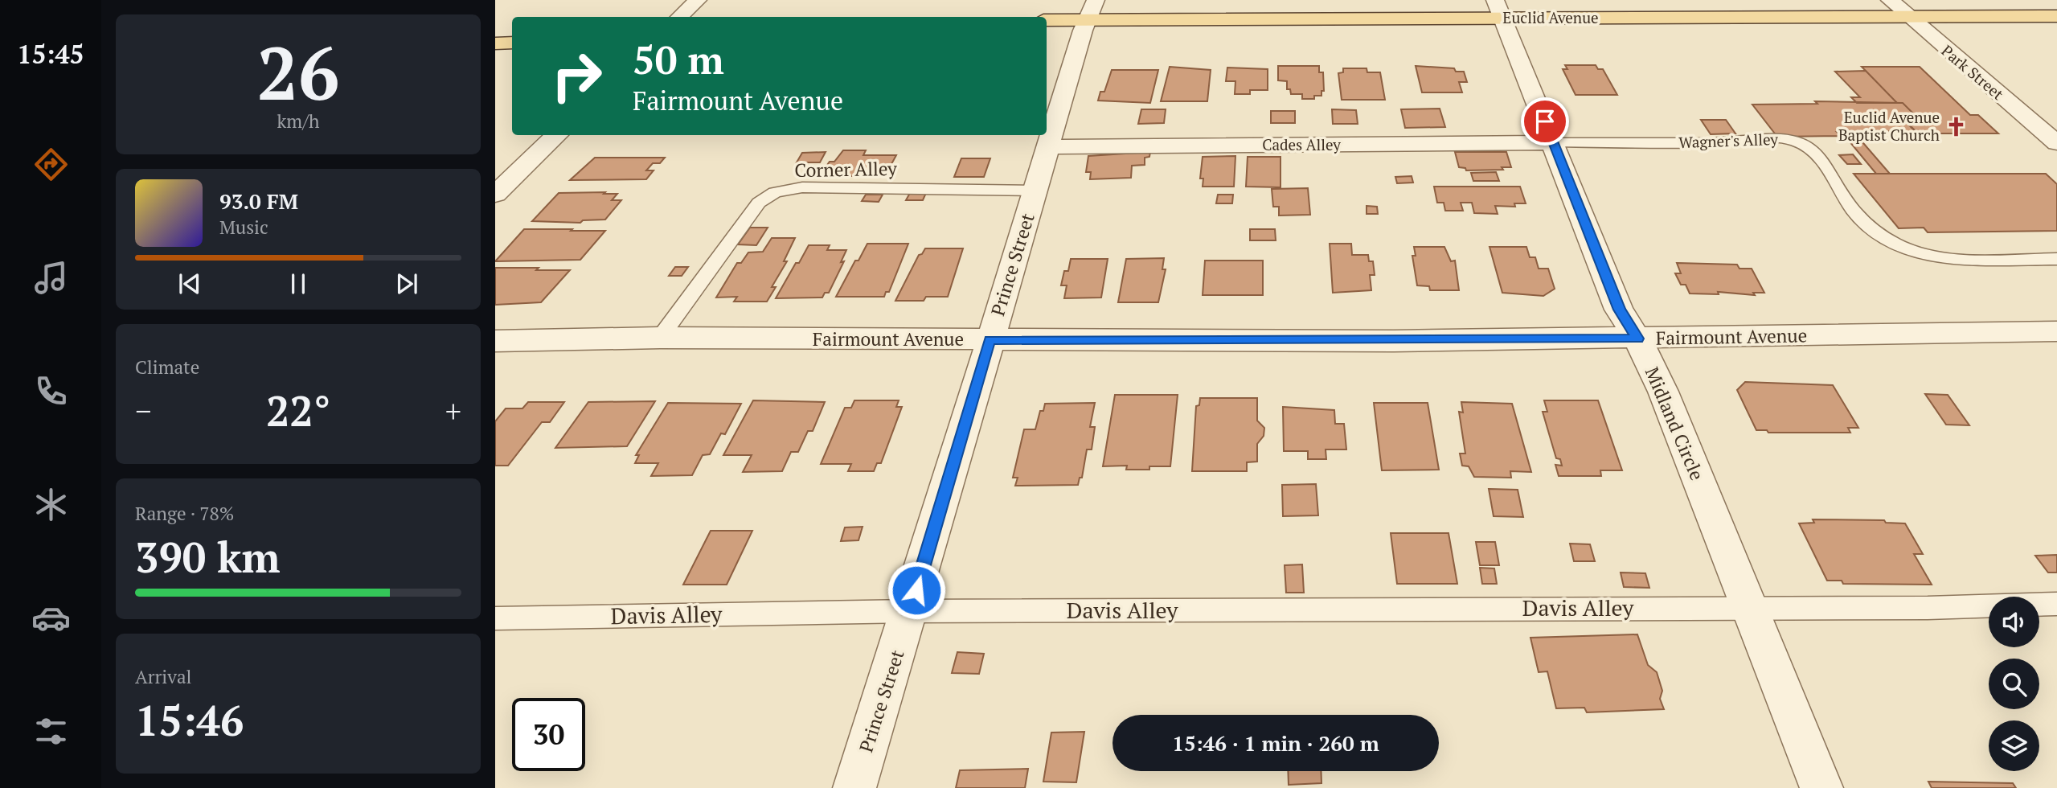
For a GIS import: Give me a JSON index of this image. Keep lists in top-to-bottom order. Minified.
{"streets":{"main road":["Euclid Avenue"],"street":["Park Street","Cades Alley","Prince Street","Fairmount Avenue","Midland Circle"],"lane":["Wagner's Alley","Corner Alley","Davis Alley"]},"crossings":[["Euclid Avenue","Park Street"],["Euclid Avenue","Prince Street"],["Euclid Avenue","Midland Circle"],["Wagner's Alley","Cades Alley"],["Wagner's Alley","Midland Circle"],["Cades Alley","Prince Street"],["Cades Alley","Midland Circle"],["Corner Alley","Prince Street"],["Corner Alley","Fairmount Avenue"],["Prince Street","Fairmount Avenue"],["Prince Street","Davis Alley"],["Fairmount Avenue","Midland Circle"],["Midland Circle","Davis Alley"]],"places":{"church":["Euclid Avenue Baptist Church"]},"page":{"tabs":"15:45","tile":[["26","km/h"],"Climate",["Range · 78%","390 km"],["Arrival","15:46"]],"turn":["50 m","Fairmount Avenue"],"song":["93.0 FM","Music"],"heat":["−","22°","+"],"limit":"30","trip":"15:46 · 1 min · 260 m"}}
